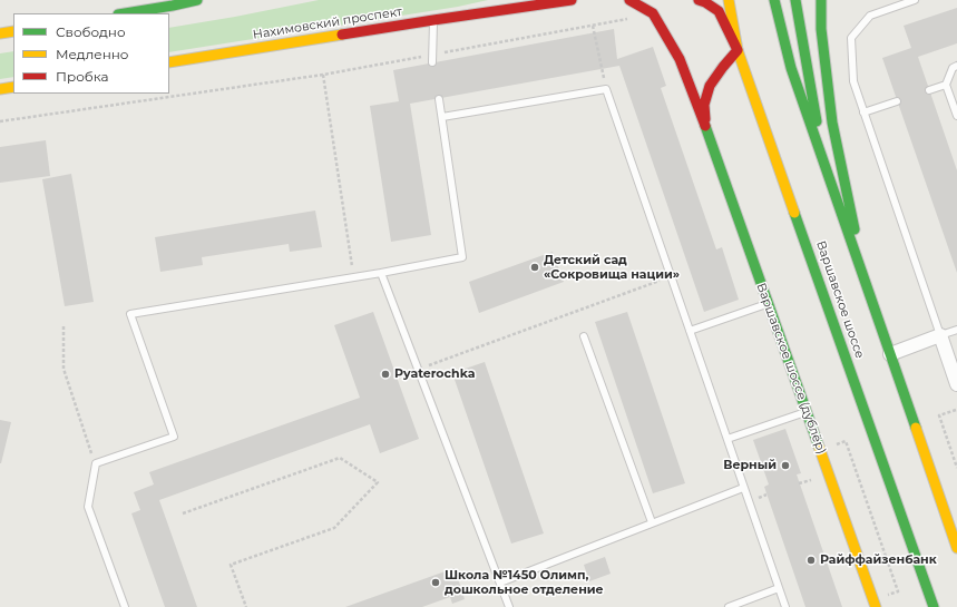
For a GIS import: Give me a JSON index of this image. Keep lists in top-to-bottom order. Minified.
{"streets":{"main road":["Нахимовский проспект","Варшавское шоссе","Варшавское шоссе (дублёр)"]},"crossings":[["Варшавское шоссе","Варшавское шоссе (дублёр)"]],"places":["Детский сад «Сокровища нации»","Pyaterochka","Верный","Райффайзенбанк","Школа №1450 Олимп, дошкольное отделение"],"legend":["Свободно","Медленно","Пробка"]}
